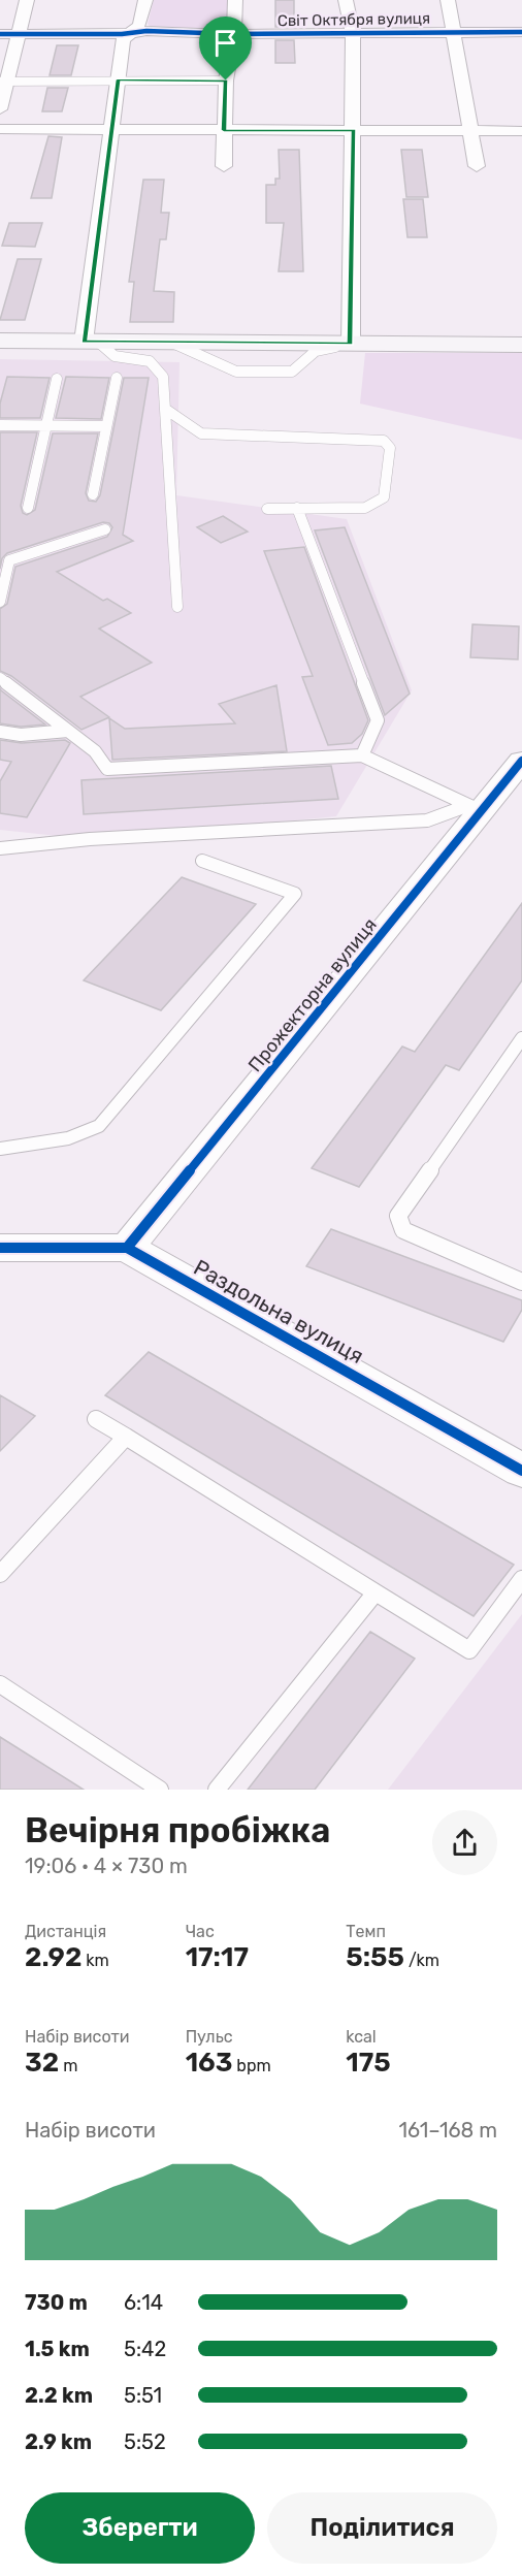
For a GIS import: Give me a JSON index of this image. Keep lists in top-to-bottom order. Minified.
{"streets":{"street":["Світ Октября вулиця","Прожекторна вулиця","Раздольна вулиця"]},"crossings":[["Прожекторна вулиця","Раздольна вулиця"]],"page":{"heading":["Вечірня пробіжка","19:06 · 4 × 730 m"],"stats":[["Дистанція","2.92 km"],["Час","17:17"],["Темп","5:55 /km"],["Набір висоти","32 m"],["Пульс","163 bpm"],["kcal","175"]],"chart":["Набір висоти","161–168 m"],"list":[{"name":"730 m","note":"6:14"},{"name":"1.5 km","note":"5:42"},{"name":"2.2 km","note":"5:51"},{"name":"2.9 km","note":"5:52"}],"buttons":["Зберегти","Поділитися"]}}
